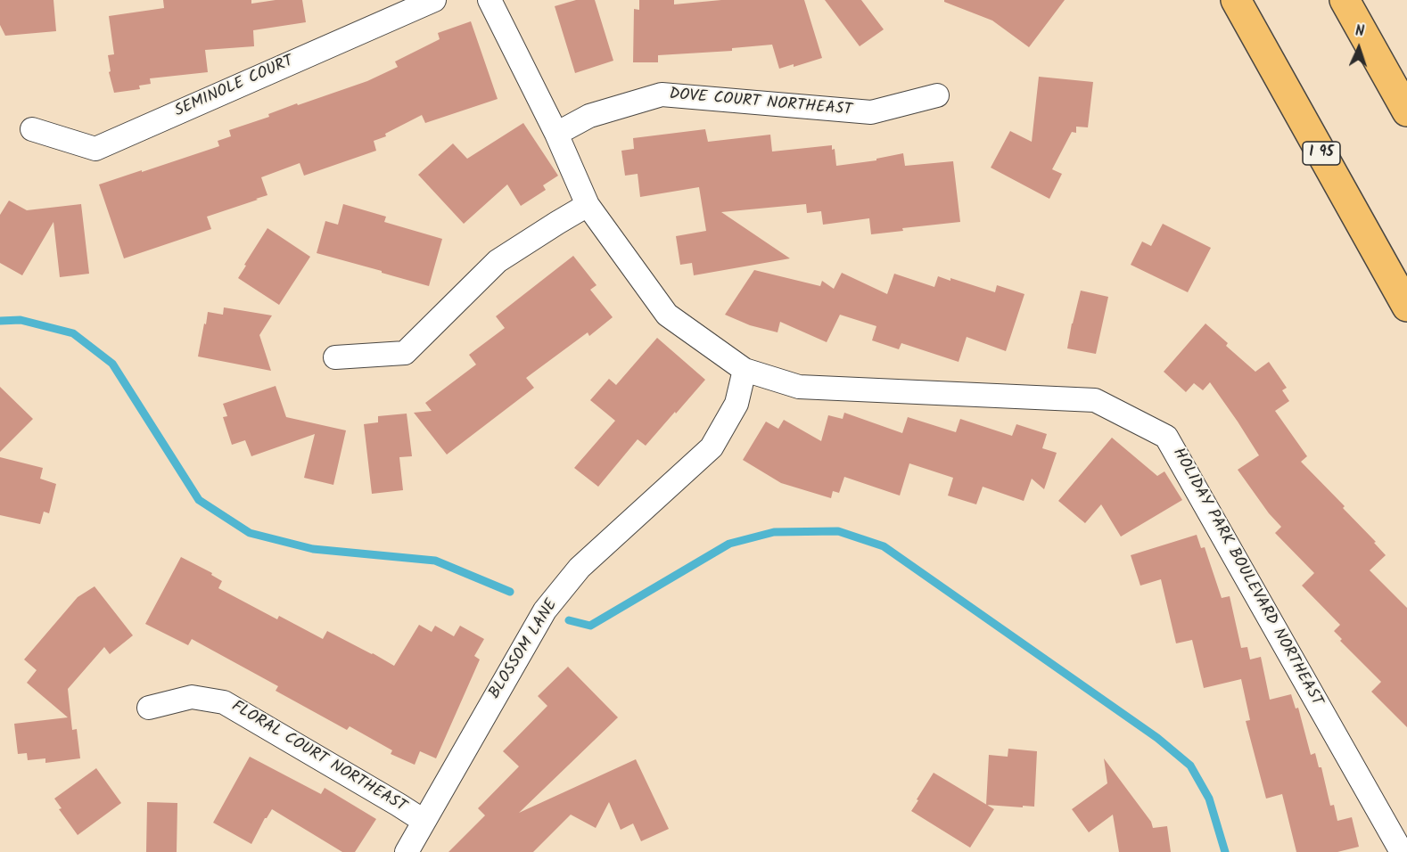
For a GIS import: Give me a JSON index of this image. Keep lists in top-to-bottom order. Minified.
{"streets":{"highway":["I 95"],"street":["SEMINOLE COURT","DOVE COURT NORTHEAST","HOLIDAY PARK BOULEVARD NORTHEAST","BLOSSOM LANE","FLORAL COURT NORTHEAST"]},"crossings":[["DOVE COURT NORTHEAST","HOLIDAY PARK BOULEVARD NORTHEAST"],["HOLIDAY PARK BOULEVARD NORTHEAST","BLOSSOM LANE"],["BLOSSOM LANE","FLORAL COURT NORTHEAST"]],"north":"top"}
